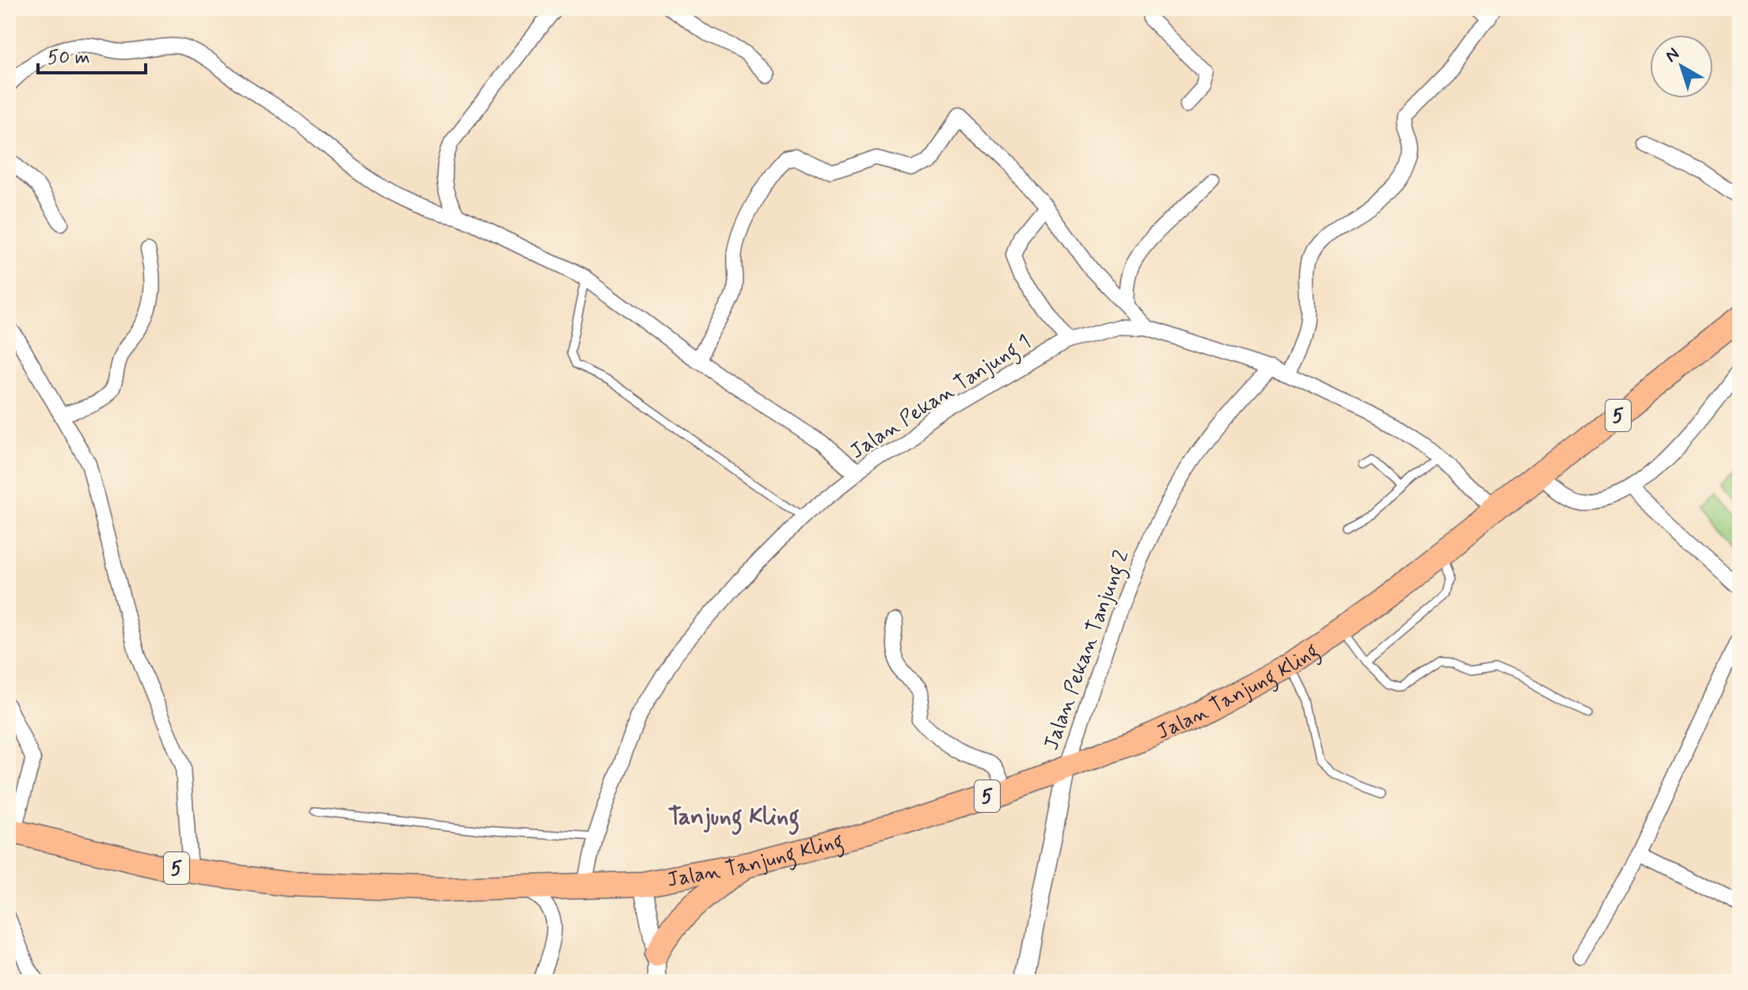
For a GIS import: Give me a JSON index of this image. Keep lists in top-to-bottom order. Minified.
{"streets":{"highway":["5","Jalan Tanjung Kling"],"street":["Jalan Pekan Tanjung 1","Jalan Pekan Tanjung 2"]},"crossings":[["Jalan Pekan Tanjung 1","Jalan Pekan Tanjung 2"],["Jalan Pekan Tanjung 1","Jalan Tanjung Kling"],["Jalan Pekan Tanjung 2","Jalan Tanjung Kling"]],"districts":["Tanjung Kling"],"scale_bar":"50 m","north":"top left"}
